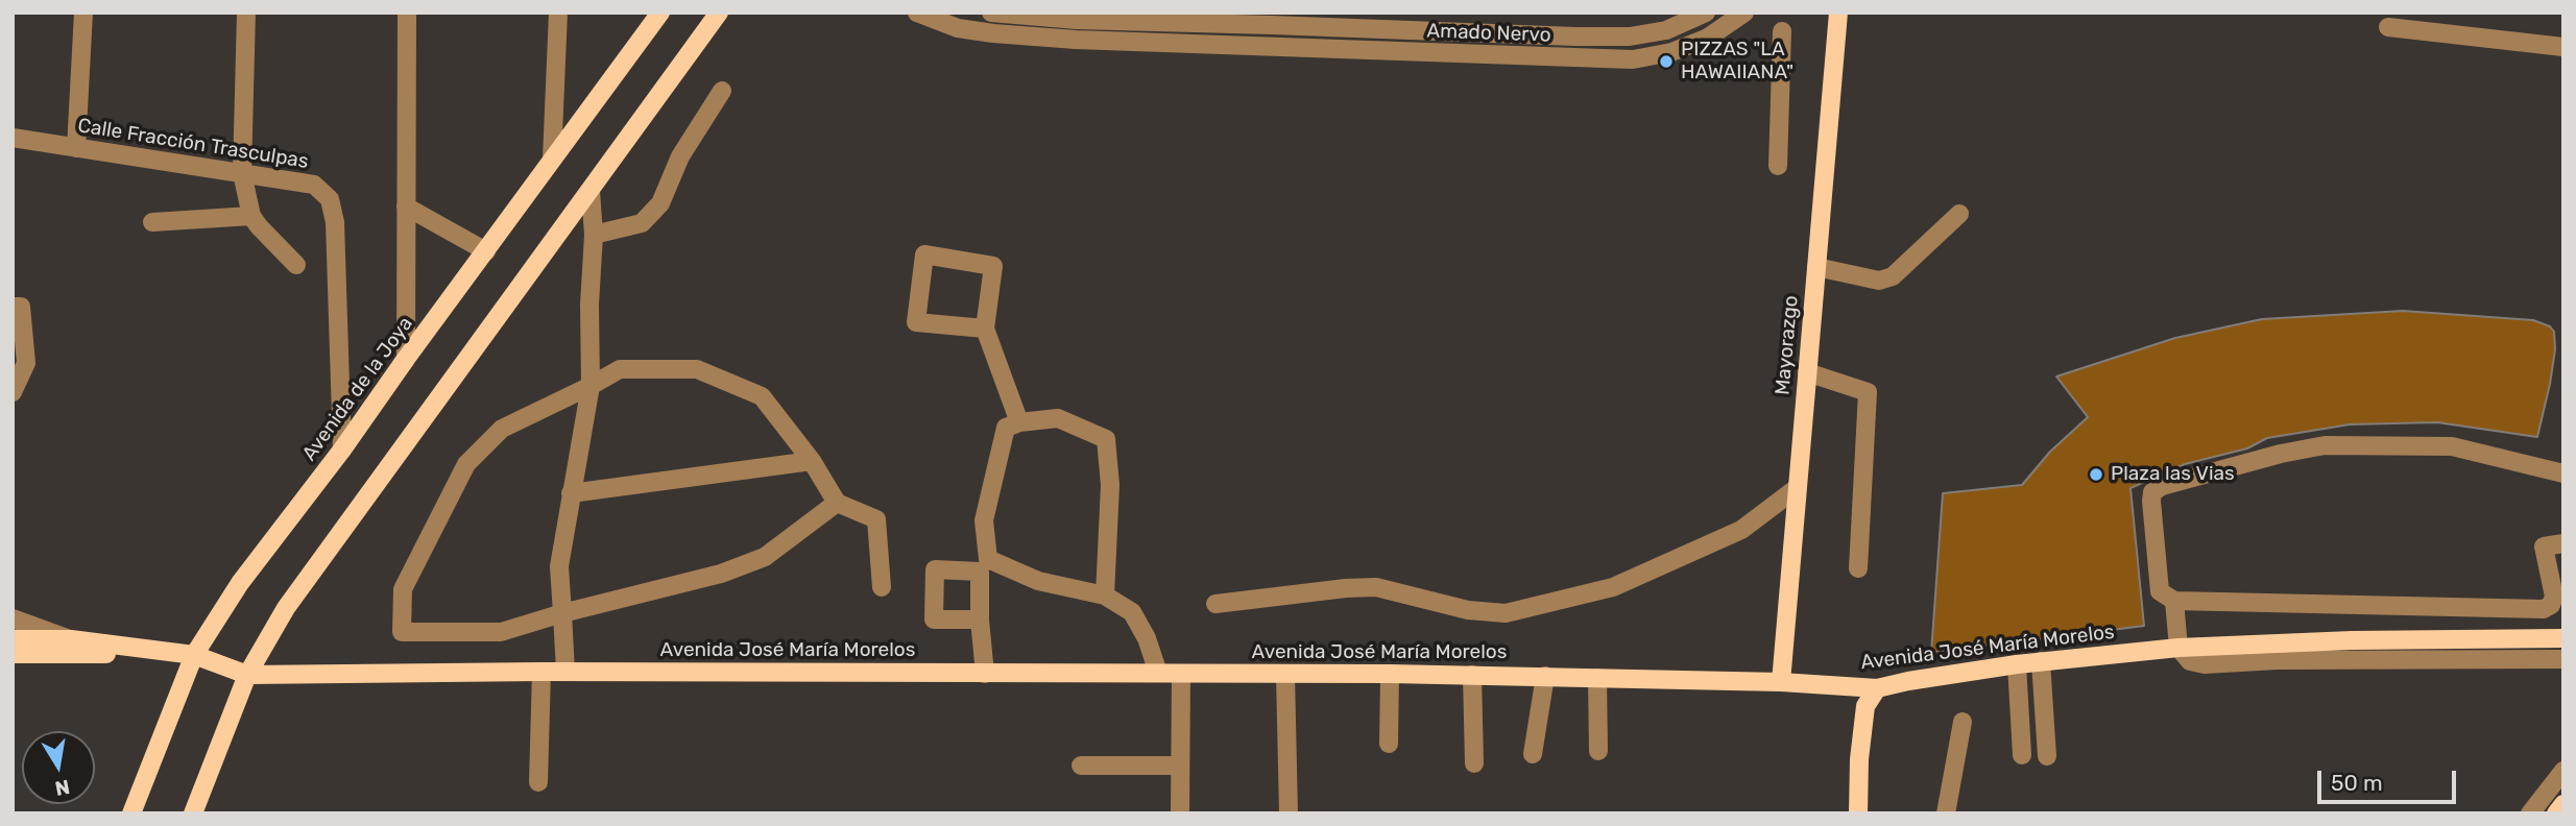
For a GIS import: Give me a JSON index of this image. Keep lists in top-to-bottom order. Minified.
{"streets":{"main road":["Mayorazgo","Avenida de la Joya","Avenida José María Morelos"],"street":["Amado Nervo","Calle Fracción Trasculpas"]},"crossings":[["Calle Fracción Trasculpas","Avenida de la Joya"],["Mayorazgo","Avenida José María Morelos"],["Avenida de la Joya","Avenida José María Morelos"]],"places":["PIZZAS \"LA HAWAIIANA\"","Plaza las Vias"],"scale_bar":"50 m","north":"bottom"}
